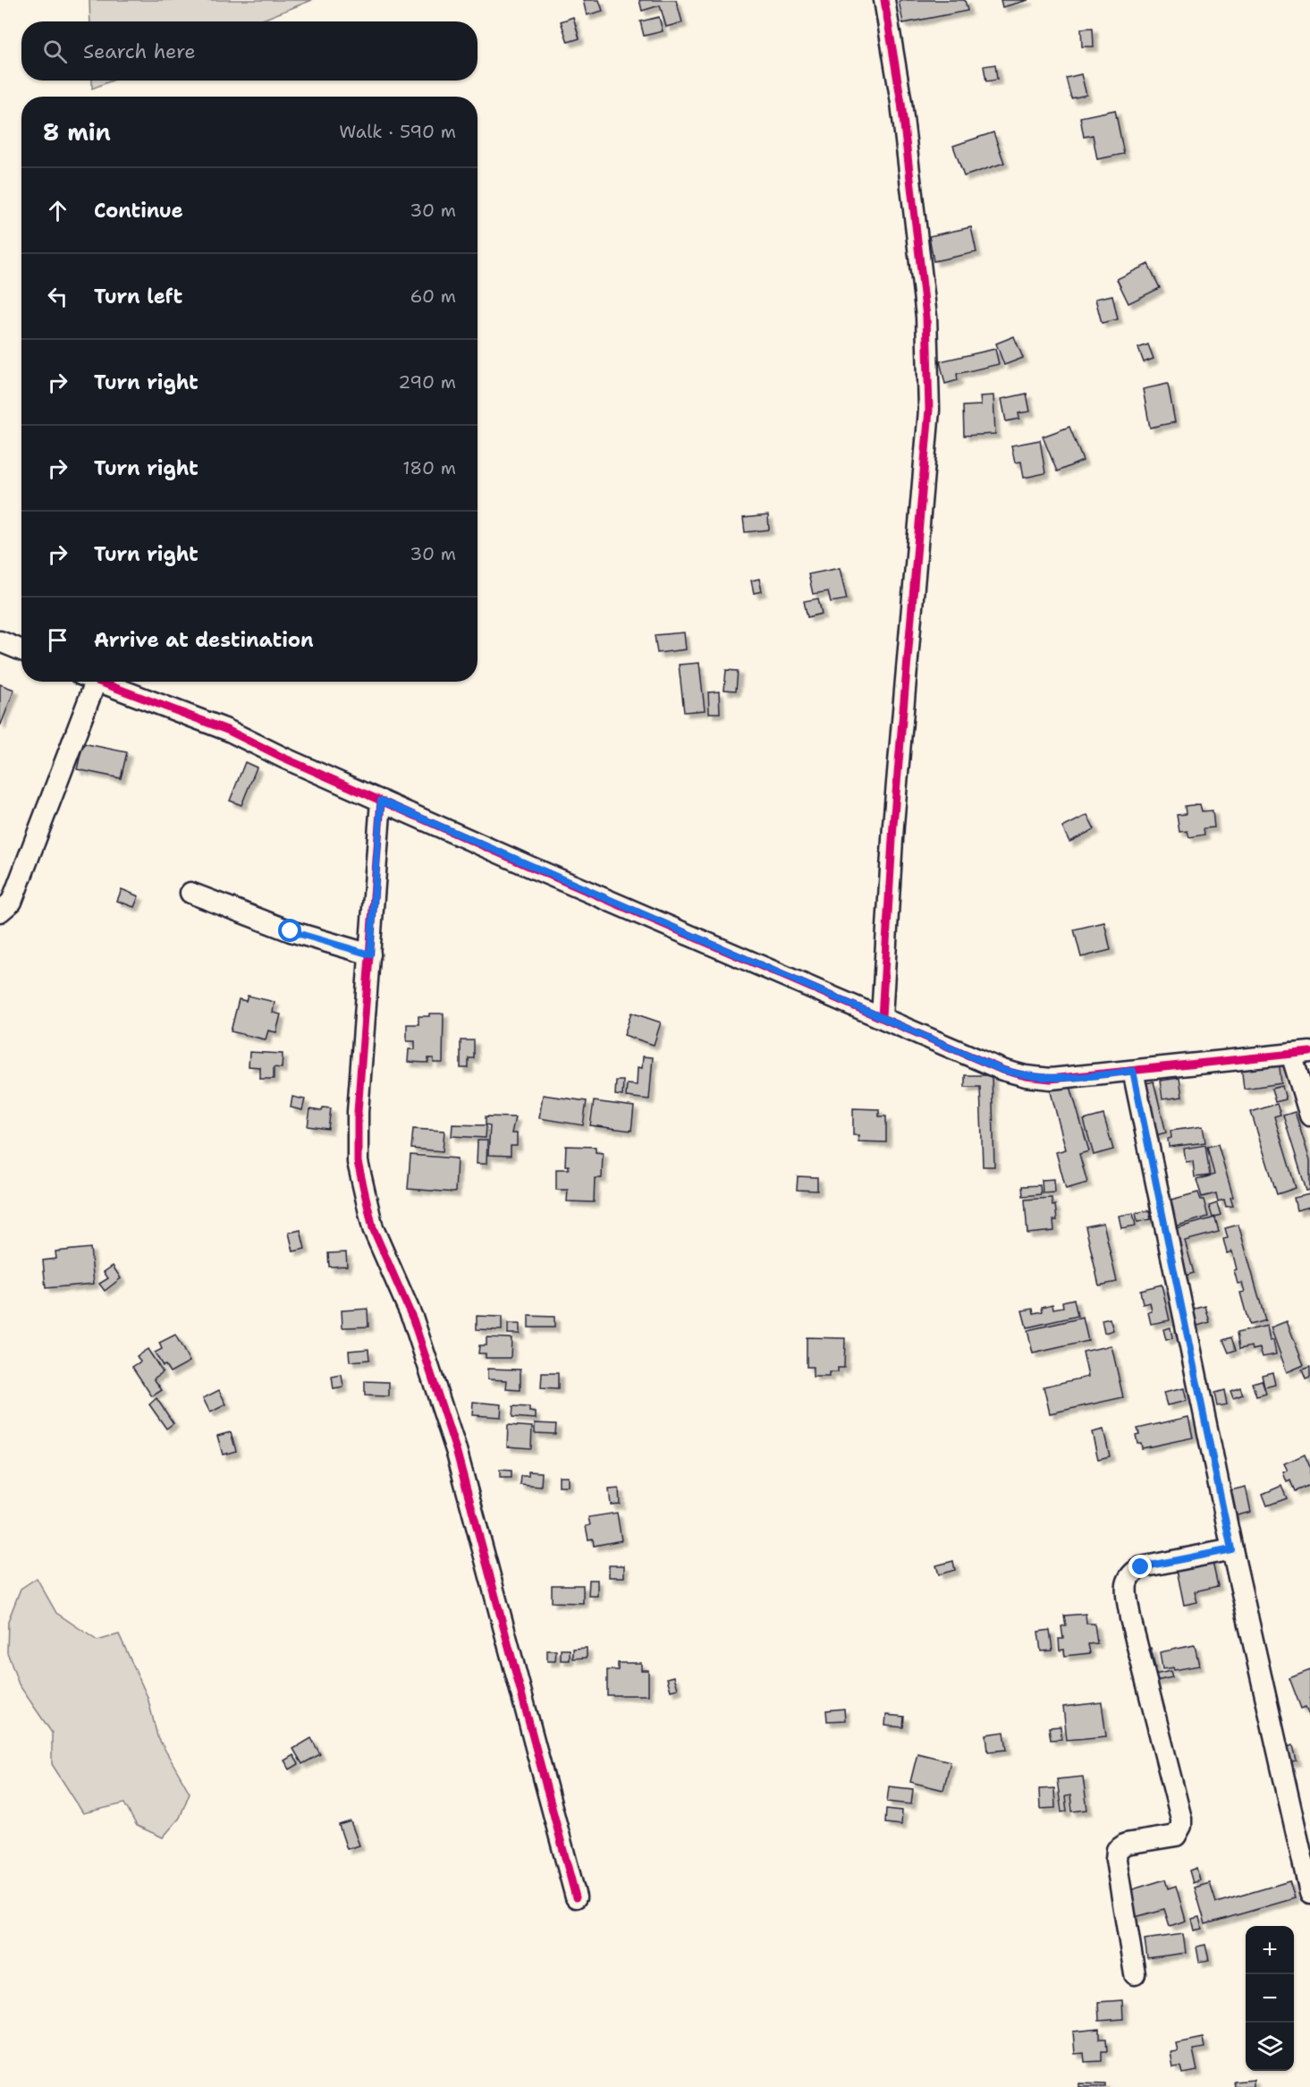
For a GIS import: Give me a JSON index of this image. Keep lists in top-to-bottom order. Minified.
{"page":{"search":"Search here","heading":["8 min","Walk · 590 m"],"list":[["Continue","30 m"],["Turn left","60 m"],["Turn right","290 m"],["Turn right","180 m"],["Turn right","30 m"],"Arrive at destination"],"map_buttons":["+","−"]}}
